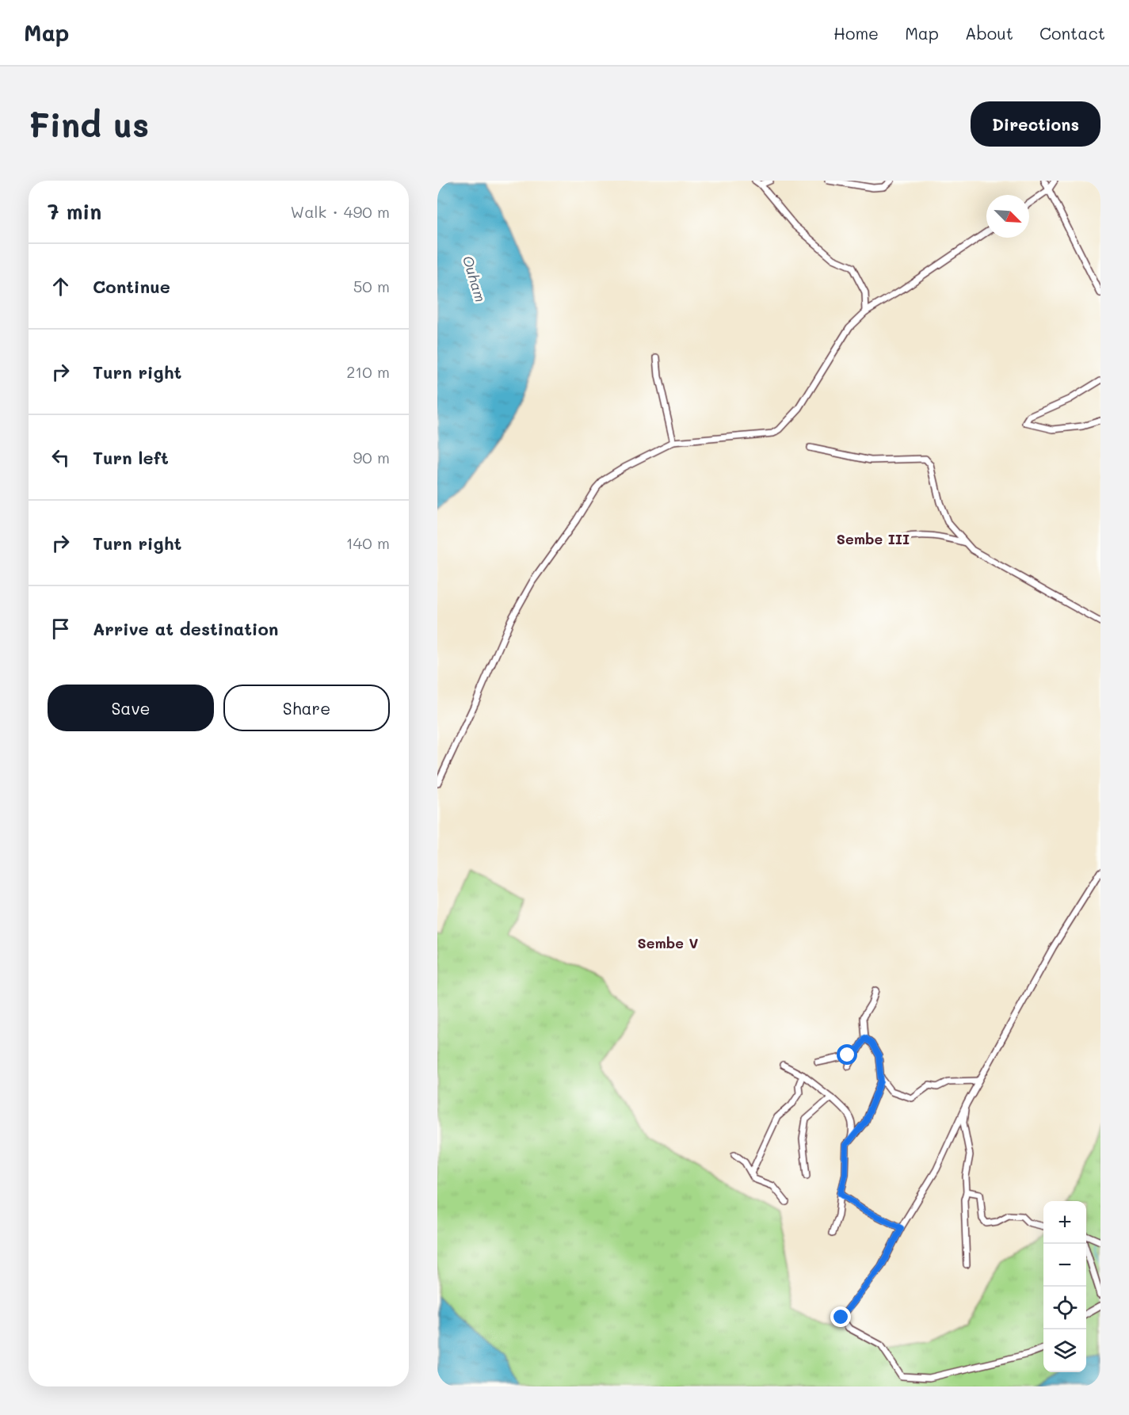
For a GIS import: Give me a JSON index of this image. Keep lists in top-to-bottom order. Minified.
{"districts":["Sembe III","Sembe V"],"water":["Ouham"],"north":"bottom right","page":{"header":"Map","nav":["Home","Map","About","Contact"],"buttons":["Directions",["Save","Share"]],"title":"Find us","heading":["7 min","Walk · 490 m"],"list":[["Continue","50 m"],["Turn right","210 m"],["Turn left","90 m"],["Turn right","140 m"],"Arrive at destination"],"map_buttons":["+","−"]}}
